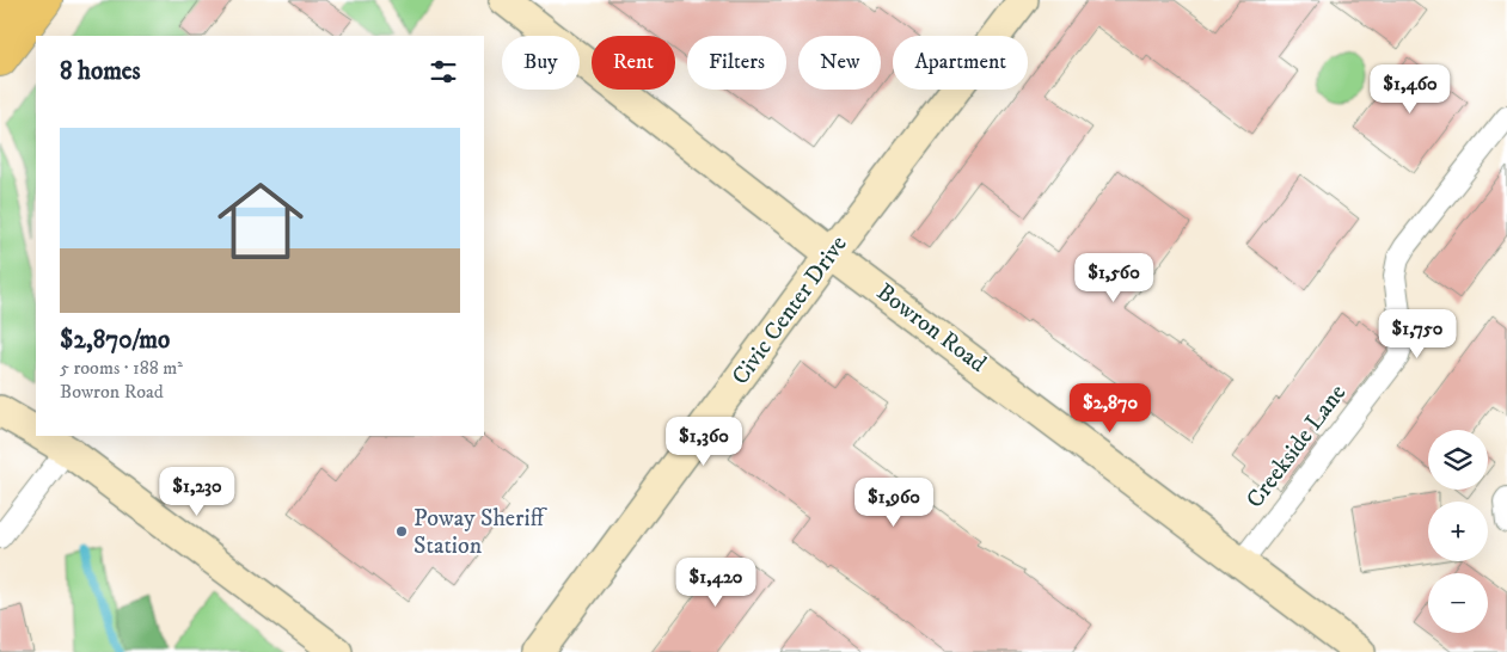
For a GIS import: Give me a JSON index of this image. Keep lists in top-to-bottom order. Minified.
{"streets":{"street":["Civic Center Drive","Bowron Road","Creekside Lane"]},"crossings":[["Civic Center Drive","Bowron Road"],["Bowron Road","Creekside Lane"]],"places":["Poway Sheriff Station"],"page":{"chip":["Buy","Rent","Filters","New","Apartment"],"heading":"8 homes","price":["$1,460","$1,560","$1,750","$2,870","$1,360","$1,230","$1,960","$1,420"],"list":[{"name":"$2,870/mo","note":"5 rooms · 188 m² · Bowron Road"}],"map_buttons":["+","−"]}}
